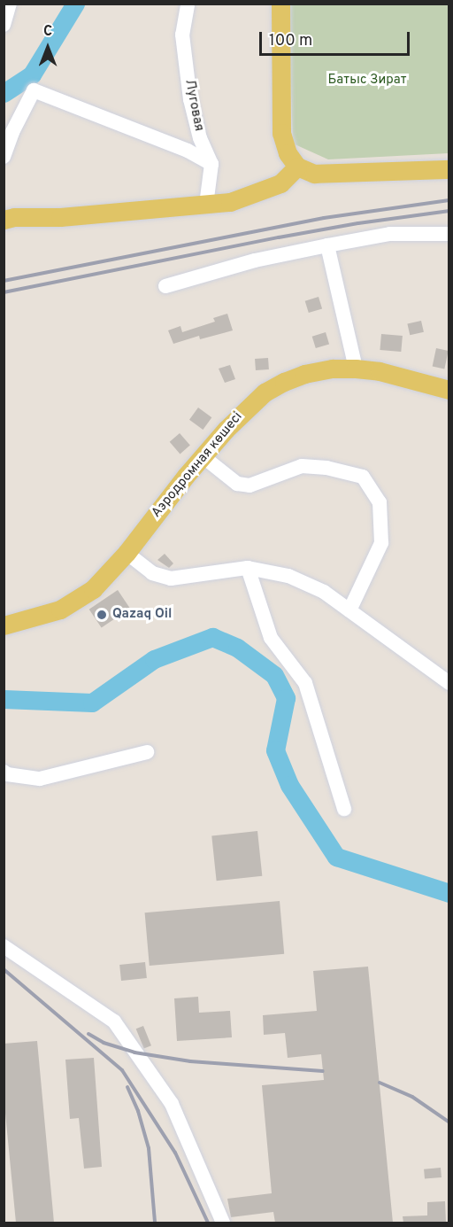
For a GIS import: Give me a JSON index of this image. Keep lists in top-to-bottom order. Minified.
{"streets":{"main road":["Аэродромная көшесі"],"street":["Луговая"]},"parks":["Батыс Зират"],"places":["Qazaq Oil"],"scale_bar":"100 m","north":"top"}
